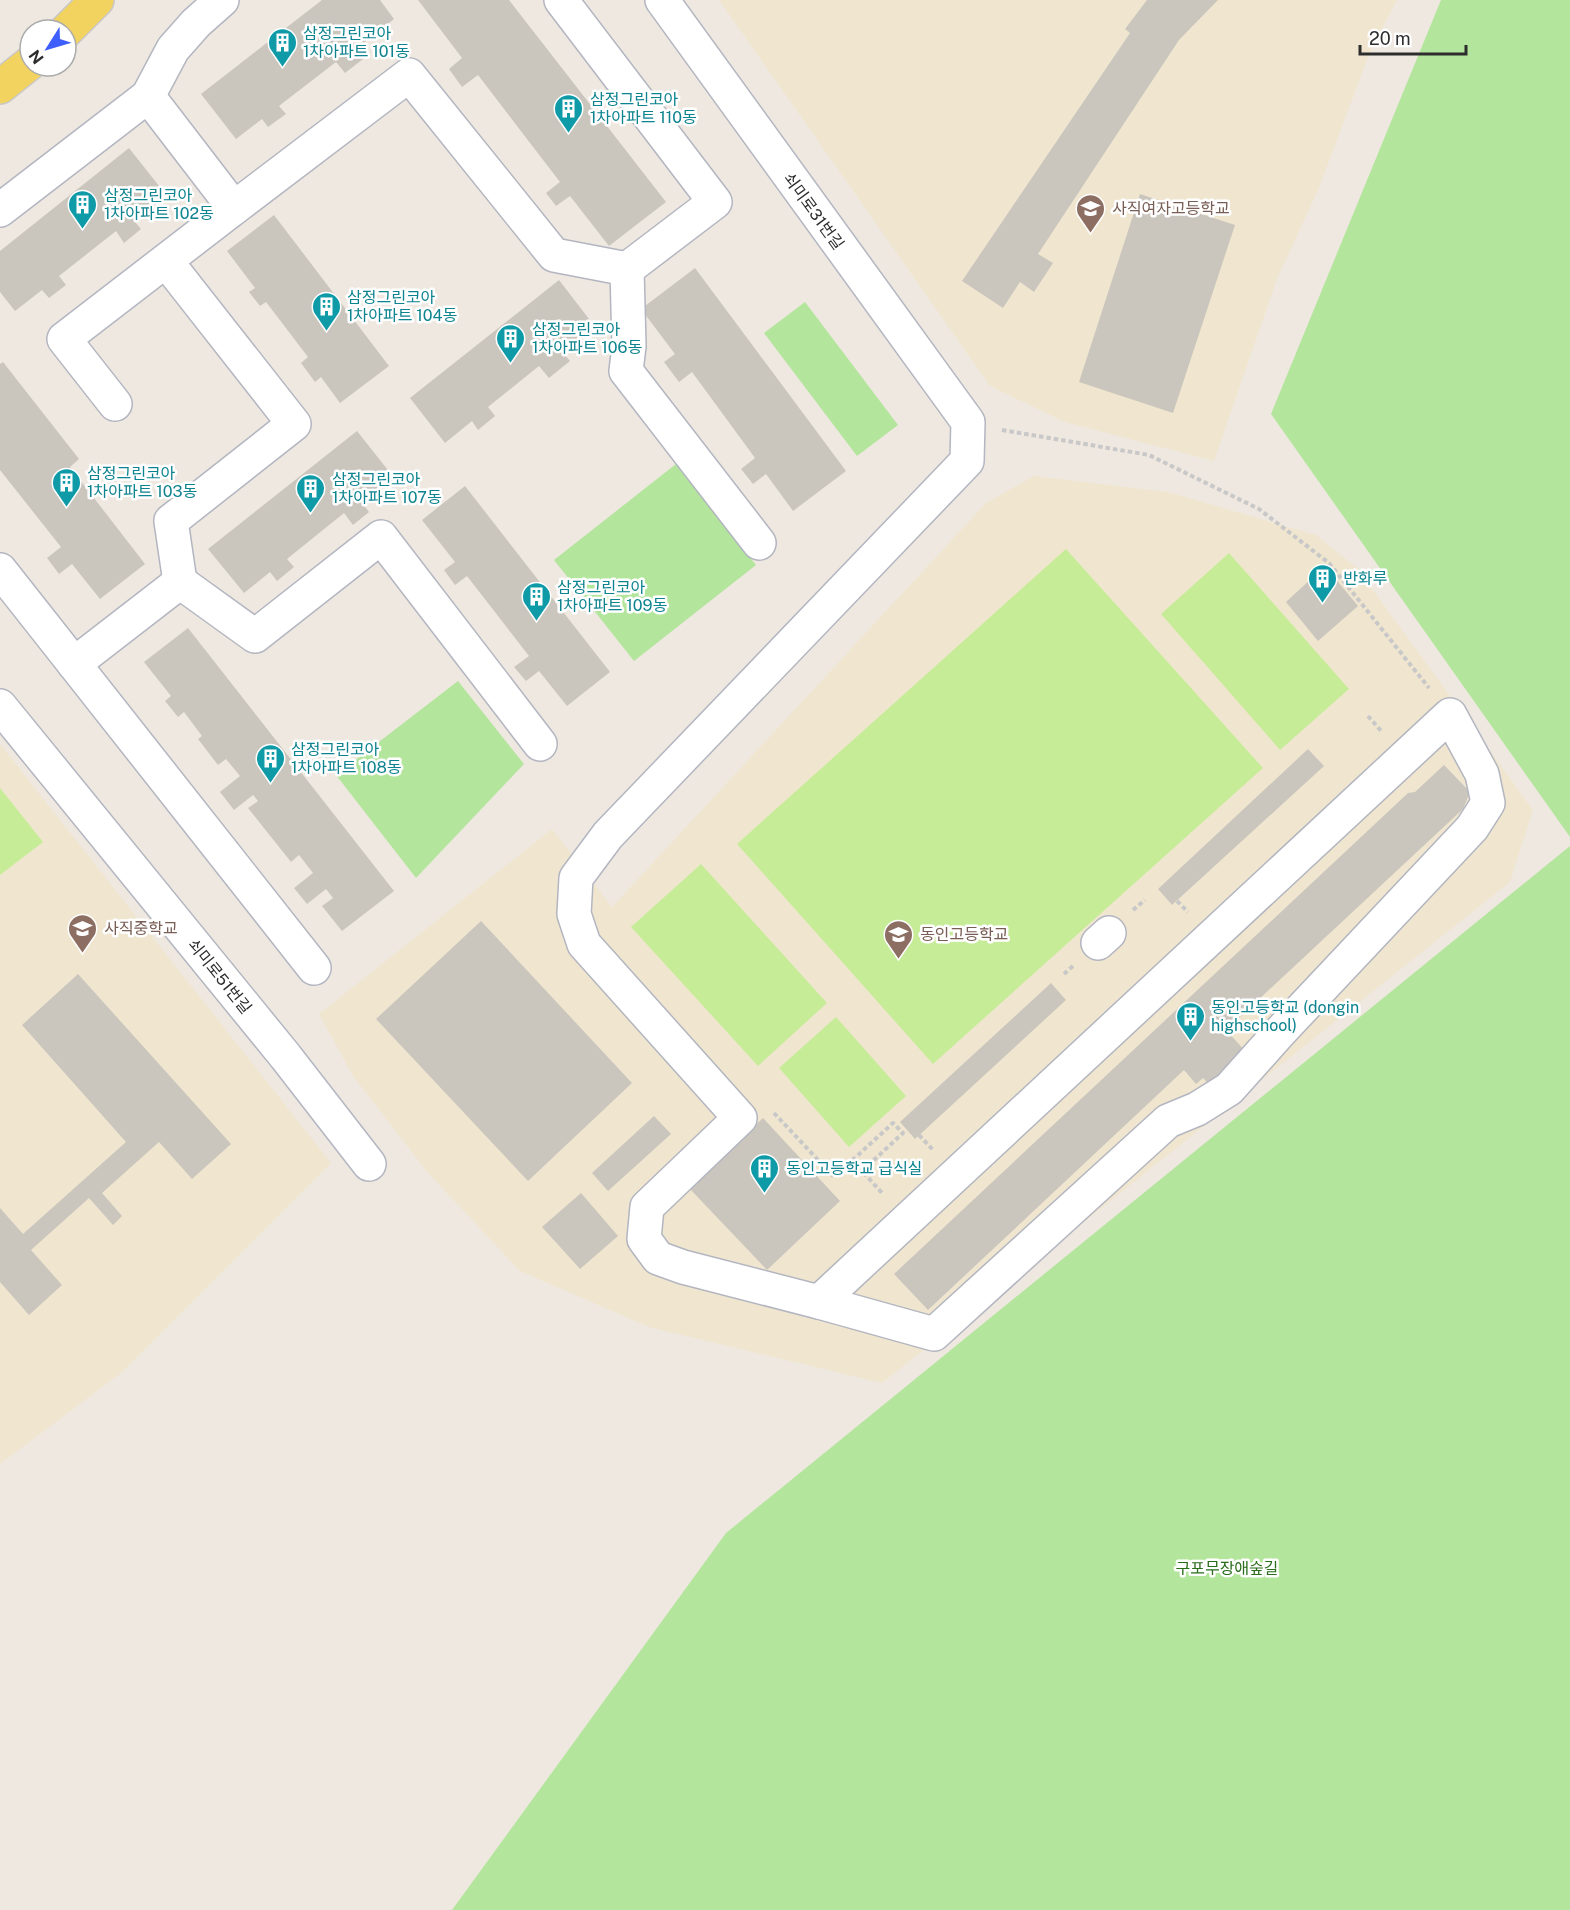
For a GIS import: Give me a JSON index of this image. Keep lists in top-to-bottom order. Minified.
{"streets":{"street":["쇠미로31번길","쇠미로51번길"]},"parks":["구포무장애숲길"],"places":{"building":["삼정그린코아 1차아파트 101동","삼정그린코아 1차아파트 110동","삼정그린코아 1차아파트 102동","삼정그린코아 1차아파트 104동","삼정그린코아 1차아파트 106동","삼정그린코아 1차아파트 103동","삼정그린코아 1차아파트 107동","반화루","삼정그린코아 1차아파트 109동","삼정그린코아 1차아파트 108동","동인고등학교 (dongin highschool)","동인고등학교 급식실"],"school or university":["사직여자고등학교","사직중학교","동인고등학교"]},"scale_bar":"20 m","north":"bottom left"}
